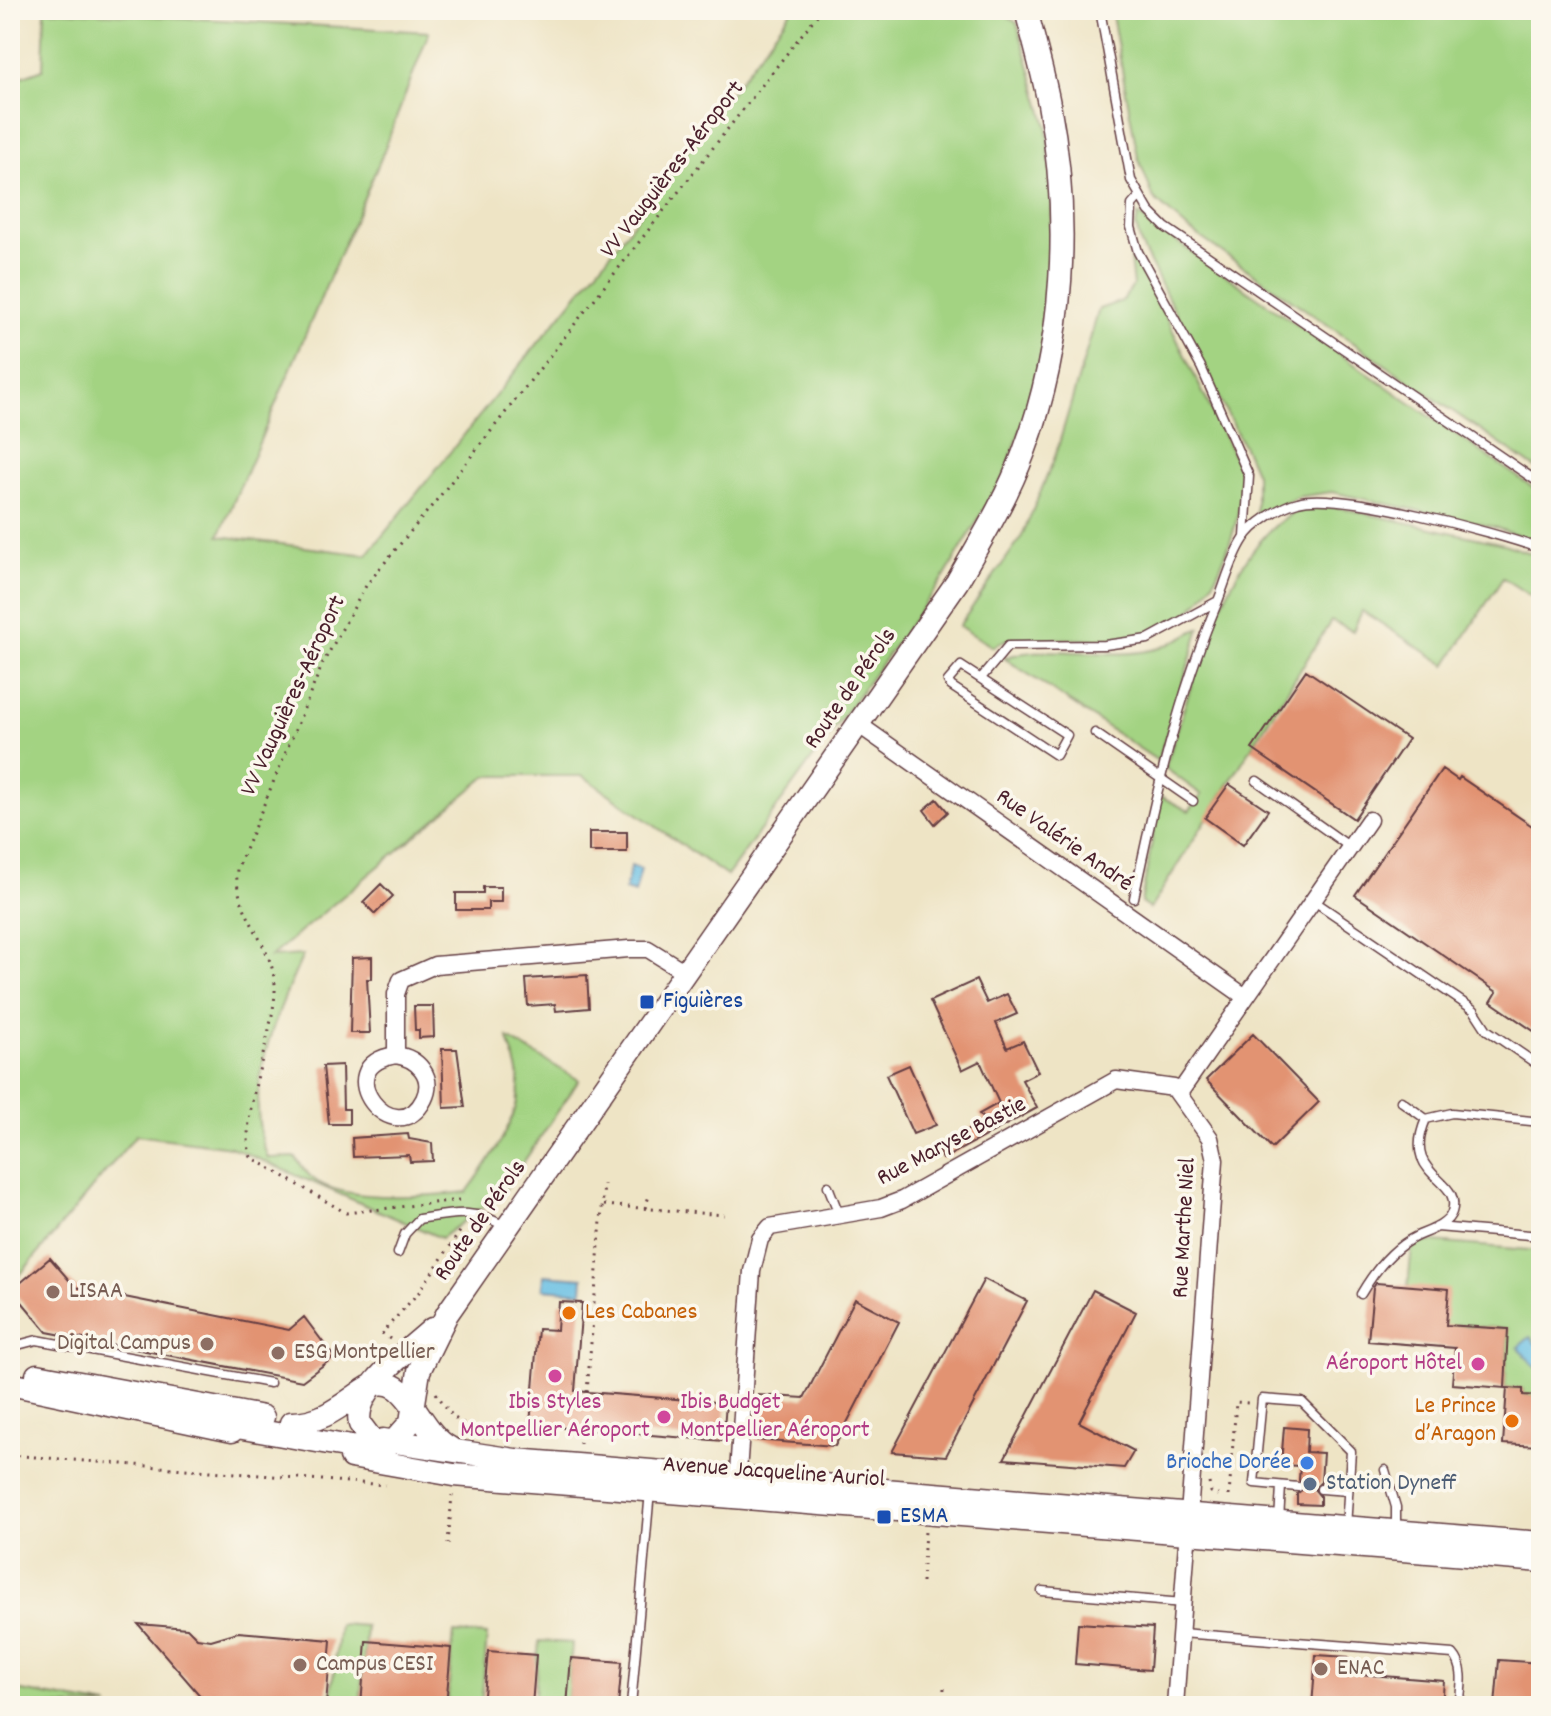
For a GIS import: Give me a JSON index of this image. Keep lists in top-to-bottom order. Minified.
{"streets":{"main road":["Route de Pérols","Avenue Jacqueline Auriol"],"street":["Rue Valérie André","Rue Maryse Bastie","Rue Marthe Niel"],"path":["VV Vauguières-Aéroport"]},"crossings":[["Route de Pérols","Rue Valérie André"],["Route de Pérols","Avenue Jacqueline Auriol"],["Rue Maryse Bastie","Rue Marthe Niel"],["Rue Maryse Bastie","Avenue Jacqueline Auriol"],["Rue Marthe Niel","Avenue Jacqueline Auriol"]],"places":{"transit":["Figuières","ESMA"],"other":["LISAA","Les Cabanes","Digital Campus","ESG Montpellier","Aéroport Hôtel","Ibis Styles Montpellier Aéroport","Ibis Budget Montpellier Aéroport","Le Prince d’Aragon","Brioche Dorée","Station Dyneff","Campus CESI","ENAC"]}}
